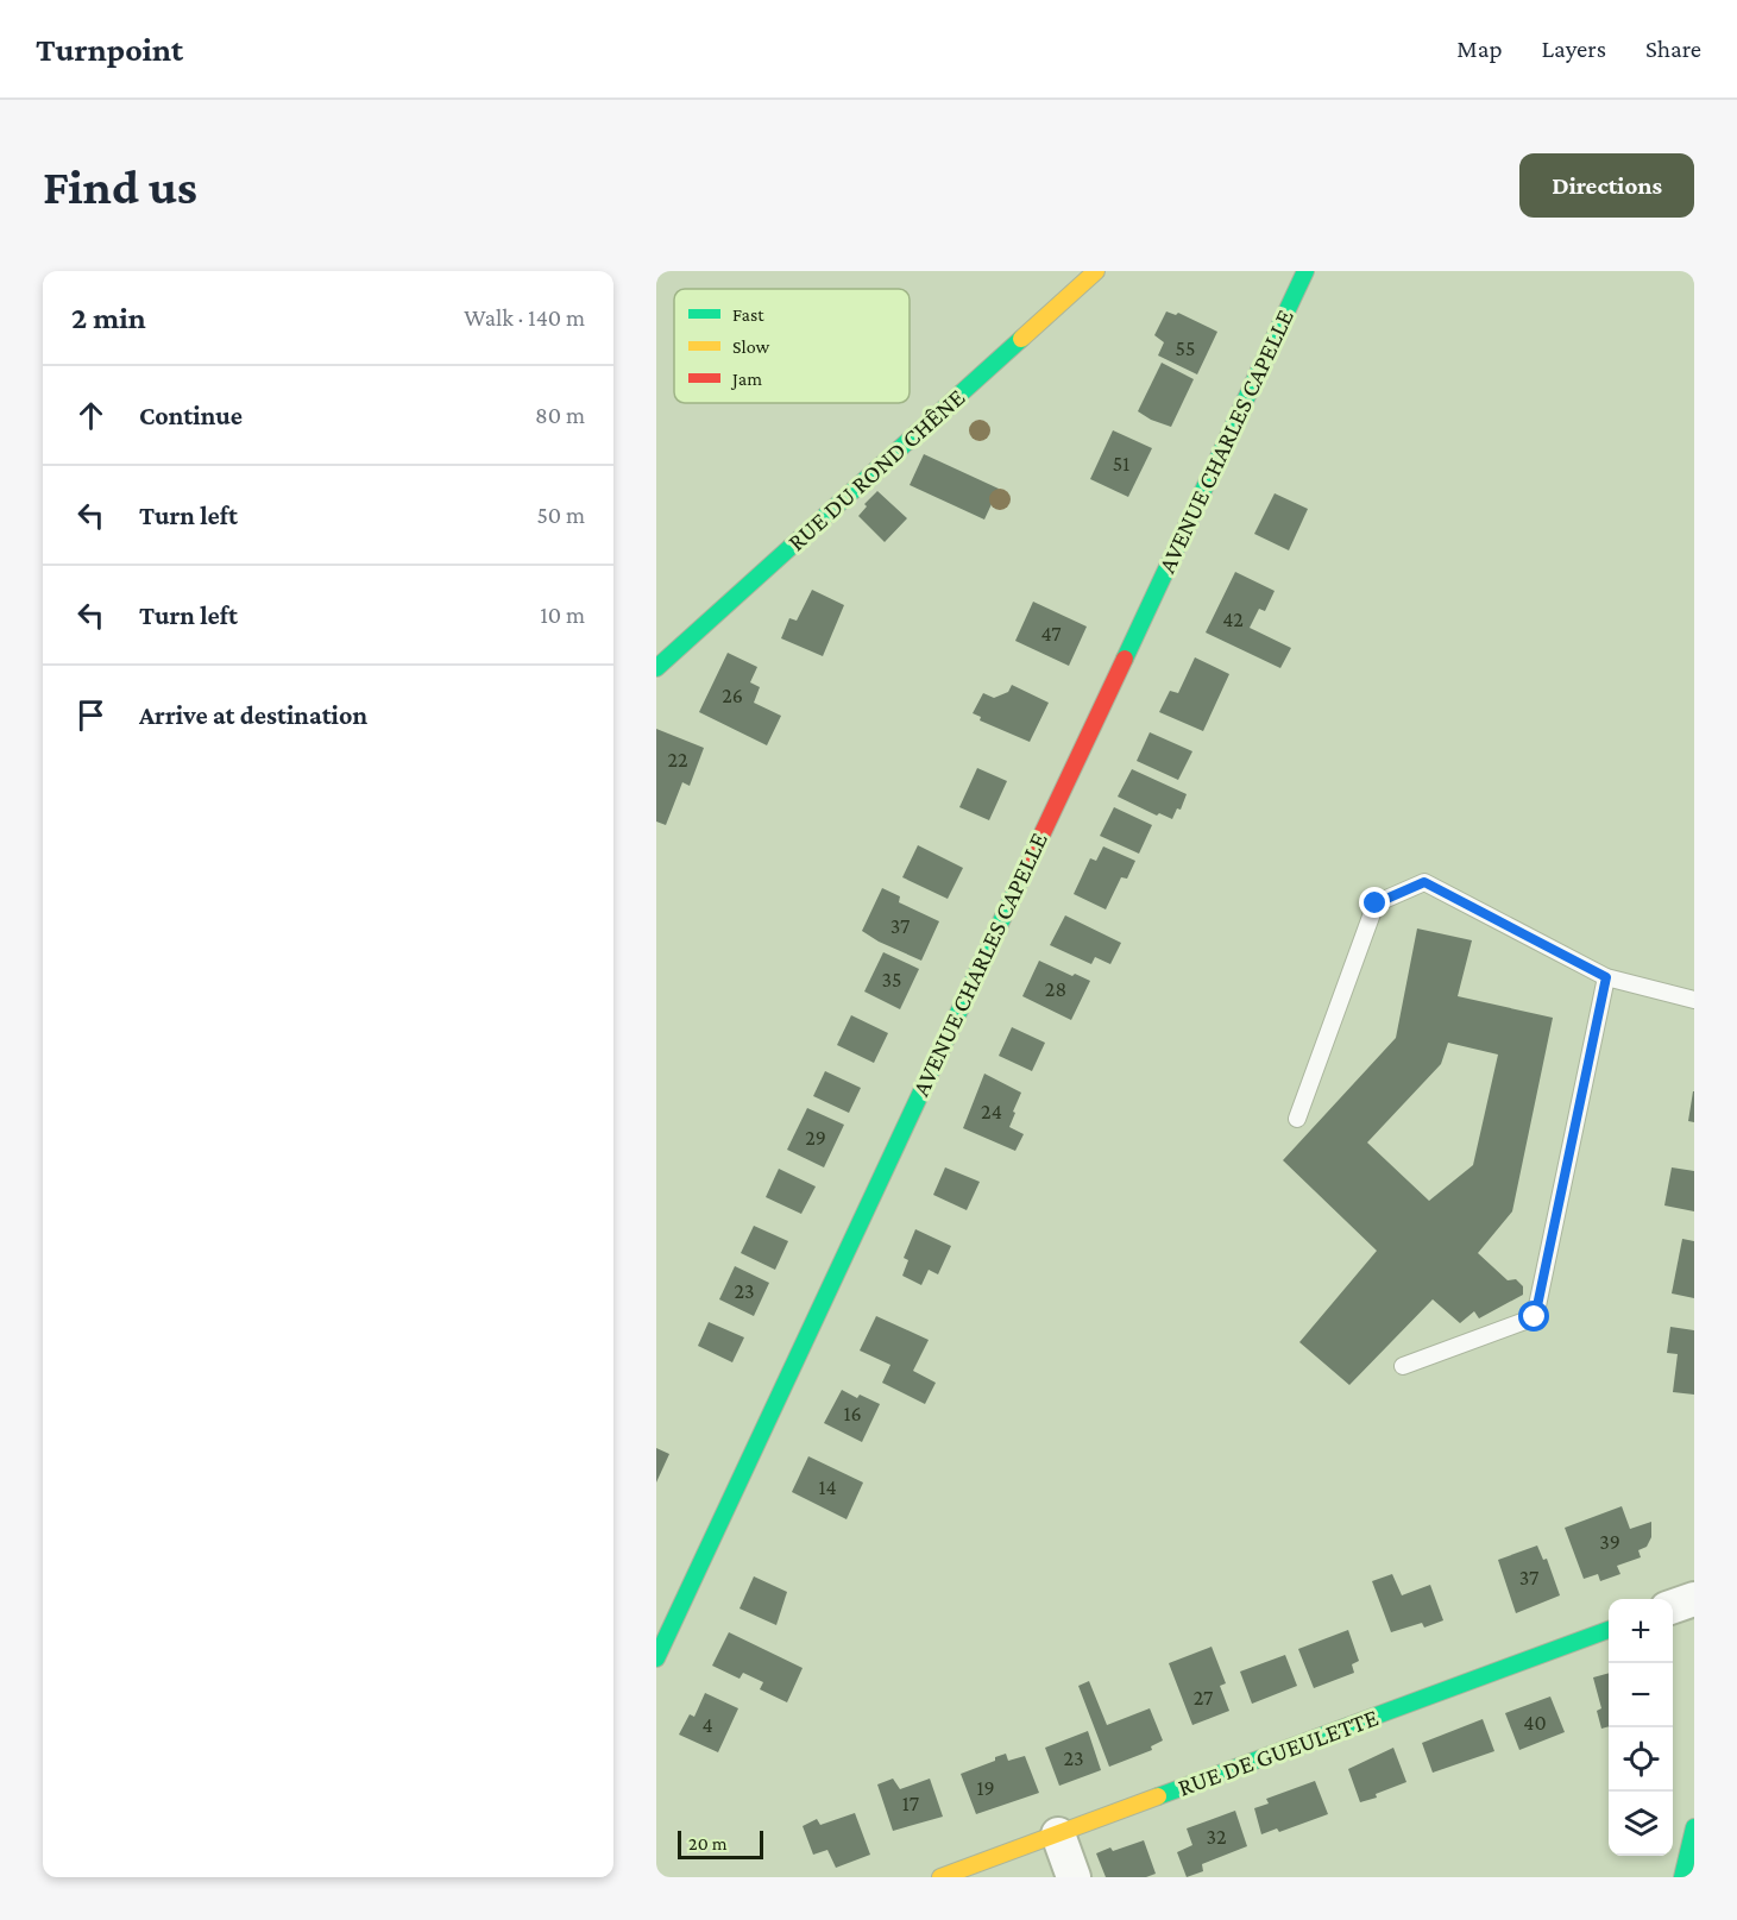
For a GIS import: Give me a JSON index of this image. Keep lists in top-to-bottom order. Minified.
{"streets":{"street":["AVENUE CHARLES CAPELLE","RUE DU ROND CHÊNE","RUE DE GUEULETTE"]},"house_numbers":["55","51","42","47","26","22","37","35","28","24","29","23","16","14","39","37","27","40","4","23","19","17","32"],"legend":["Fast","Slow","Jam"],"scale_bar":"20 m","page":{"header":"Turnpoint","nav":["Map","Layers","Share"],"buttons":"Directions","title":"Find us","heading":["2 min","Walk · 140 m"],"list":[["Continue","80 m"],["Turn left","50 m"],["Turn left","10 m"],"Arrive at destination"],"map_buttons":["+","−"],"scale":"20 m"}}
